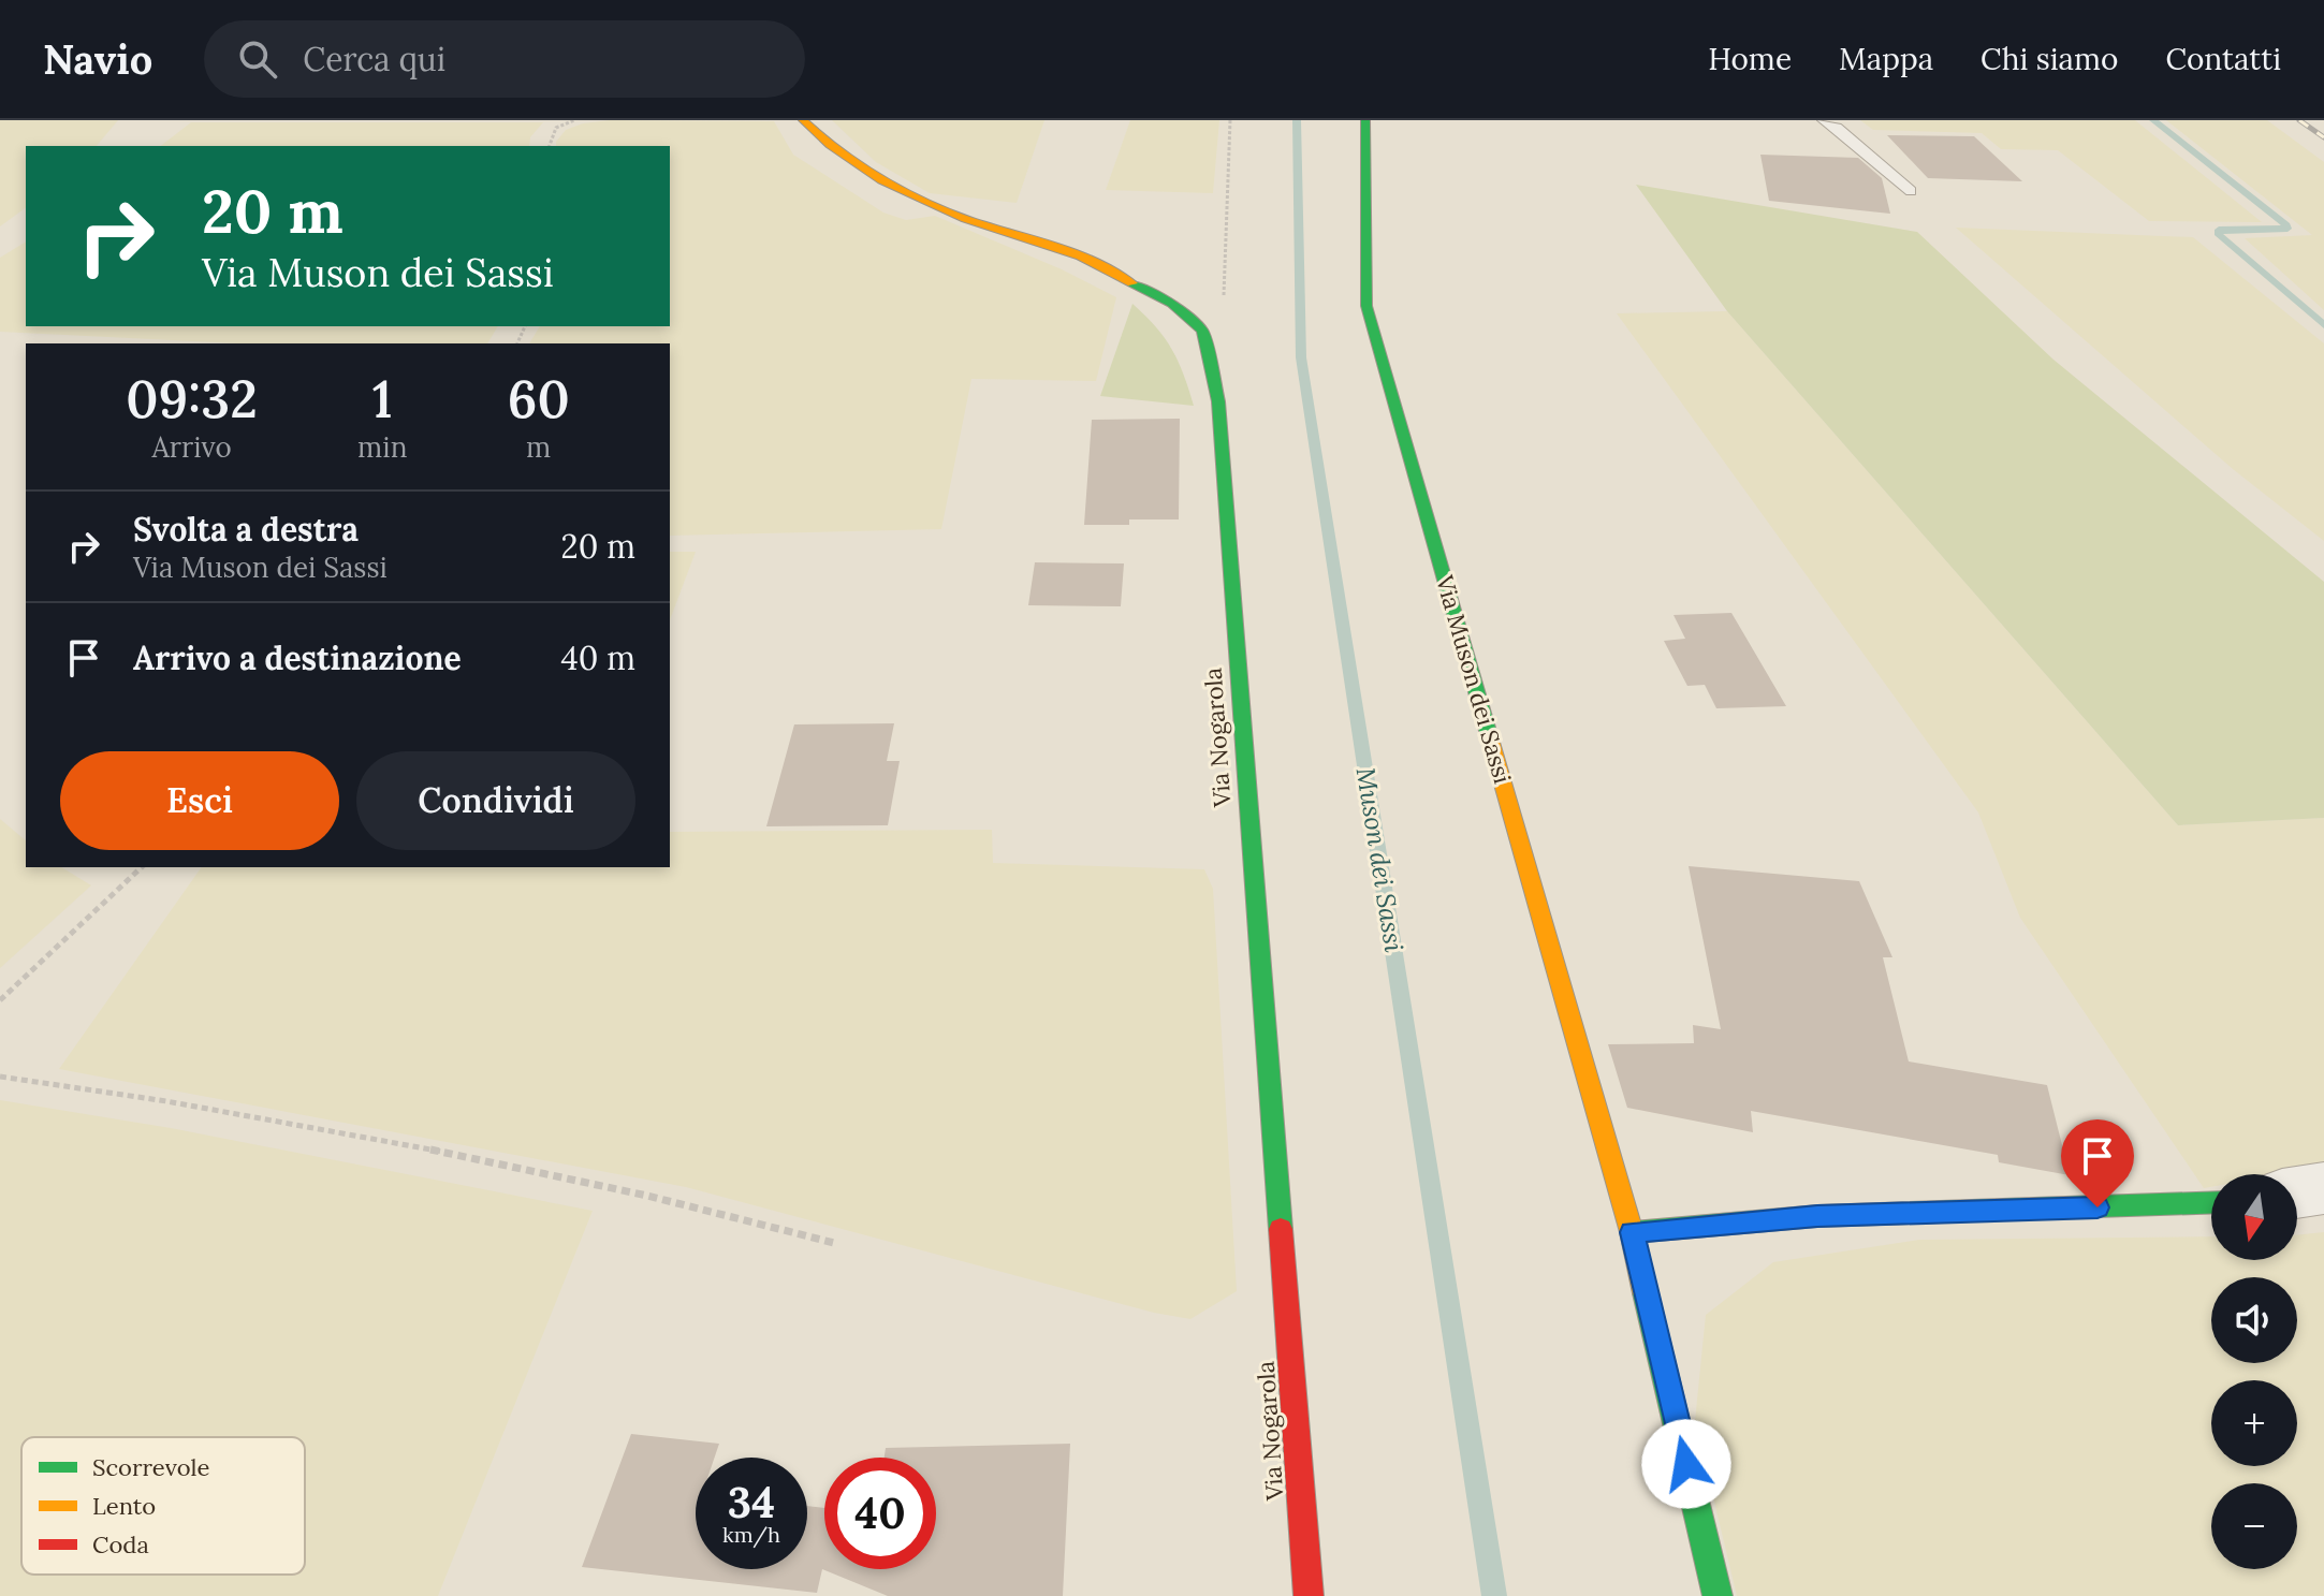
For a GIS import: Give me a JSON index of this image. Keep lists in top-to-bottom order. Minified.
{"streets":{"street":["Via Muson dei Sassi","Via Nogarola"]},"water":["Muson dei Sassi"],"legend":["Scorrevole","Lento","Coda"],"north":"bottom","page":{"header":"Navio","search":"Cerca qui","nav":["Home","Mappa","Chi siamo","Contatti"],"turn":["20 m","Via Muson dei Sassi"],"eta":["09:32","Arrivo","1","min","60","m"],"list":[{"name":"Svolta a destra","note":"Via Muson dei Sassi","value":"20 m"},{"name":"Arrivo a destinazione","value":"40 m"}],"buttons":["Esci","Condividi"],"map_buttons":["+","−"],"speed":"34 km/h","limit":"40"}}
